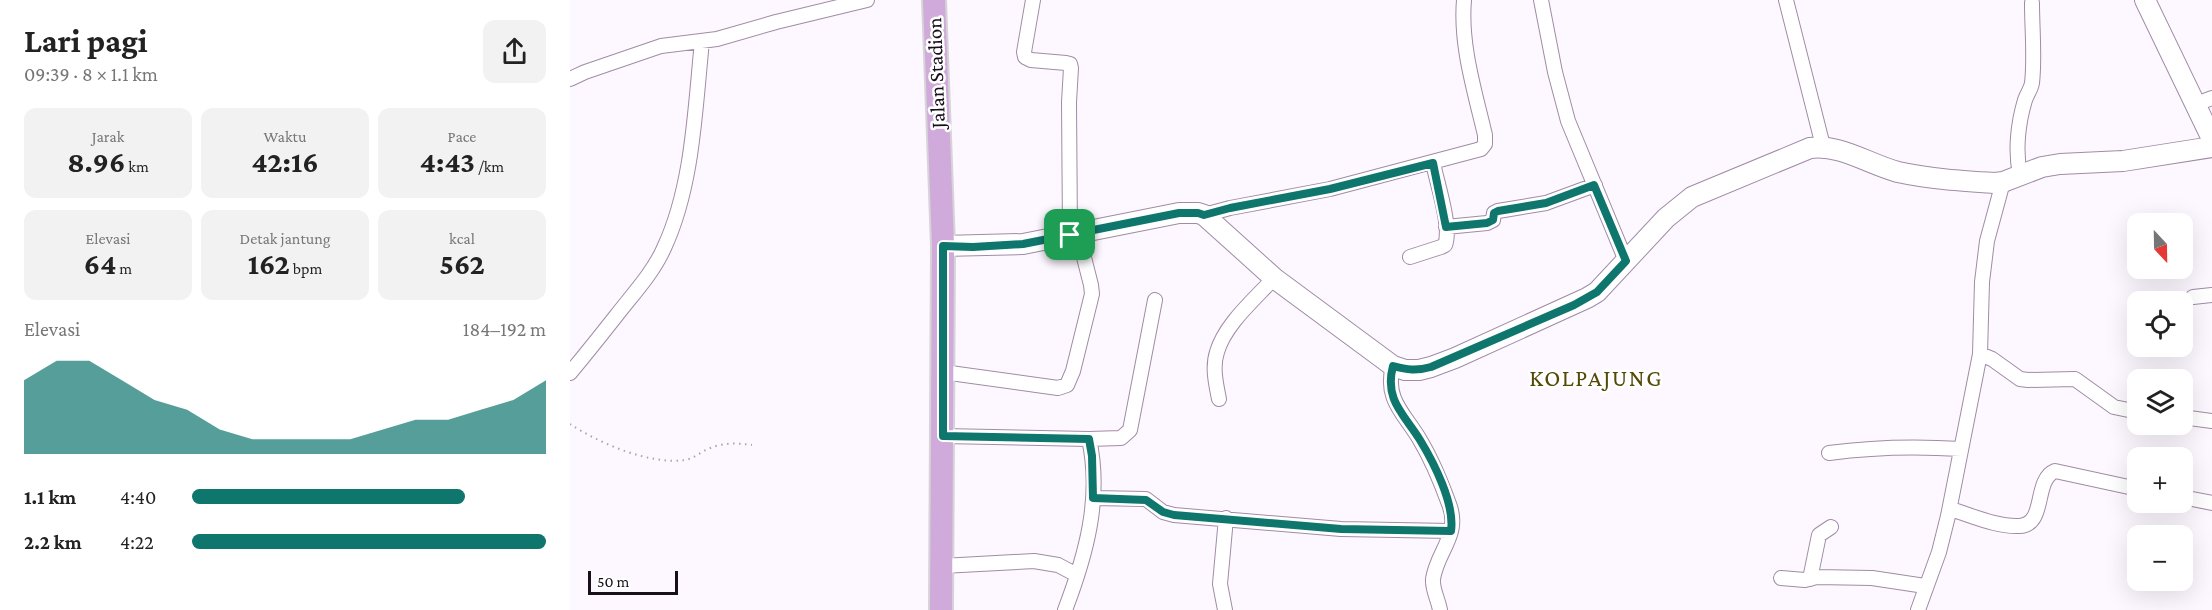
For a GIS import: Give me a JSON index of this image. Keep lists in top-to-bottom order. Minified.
{"streets":{"main road":["Jalan Stadion"]},"districts":["KOLPAJUNG"],"scale_bar":"50 m","north":"bottom","page":{"heading":["Lari pagi","09:39 · 8 × 1.1 km"],"stats":[["Jarak","8.96 km"],["Waktu","42:16"],["Pace","4:43 /km"],["Elevasi","64 m"],["Detak jantung","162 bpm"],["kcal","562"]],"map_buttons":["+","−"],"chart":["Elevasi","184–192 m"],"list":[{"name":"1.1 km","note":"4:40"},{"name":"2.2 km","note":"4:22"}],"scale":"50 m"}}
